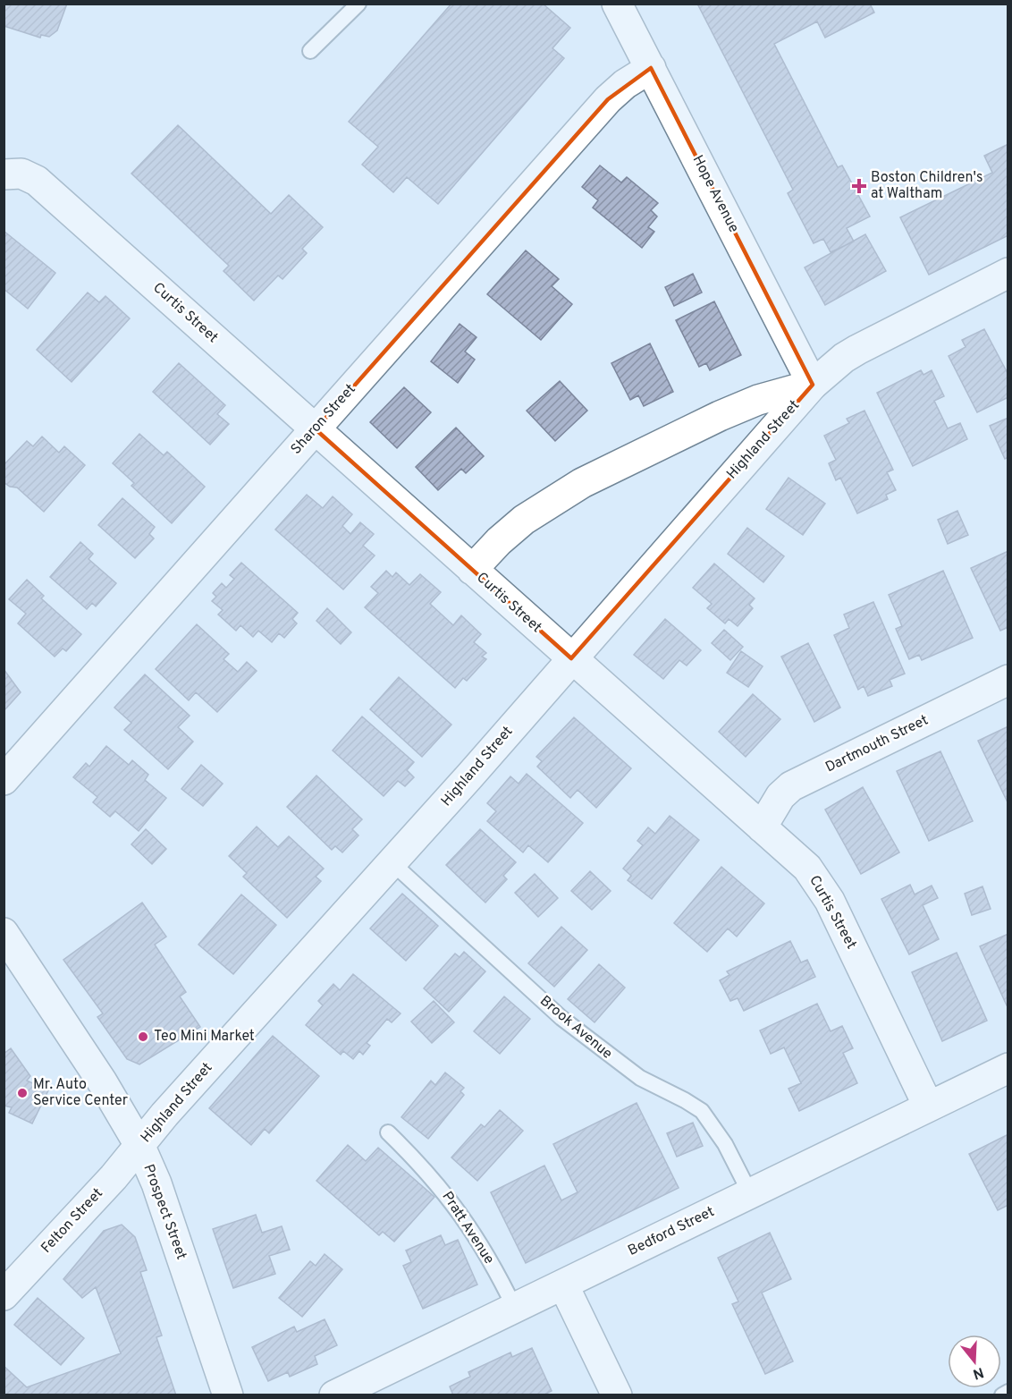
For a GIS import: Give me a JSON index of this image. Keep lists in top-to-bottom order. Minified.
{"streets":{"street":["Hope Avenue","Curtis Street","Sharon Street","Highland Street","Dartmouth Street","Prospect Street","Felton Street","Bedford Street"],"lane":["Brook Avenue","Pratt Avenue"]},"crossings":[["Hope Avenue","Sharon Street"],["Hope Avenue","Highland Street"],["Curtis Street","Sharon Street"],["Curtis Street","Highland Street"],["Curtis Street","Dartmouth Street"],["Curtis Street","Bedford Street"],["Highland Street","Brook Avenue"],["Highland Street","Prospect Street"],["Highland Street","Felton Street"],["Brook Avenue","Bedford Street"],["Prospect Street","Felton Street"],["Pratt Avenue","Bedford Street"]],"places":{"health":["Boston Children's at Waltham"],"other":["Teo Mini Market","Mr. Auto Service Center"]},"north":"bottom"}
